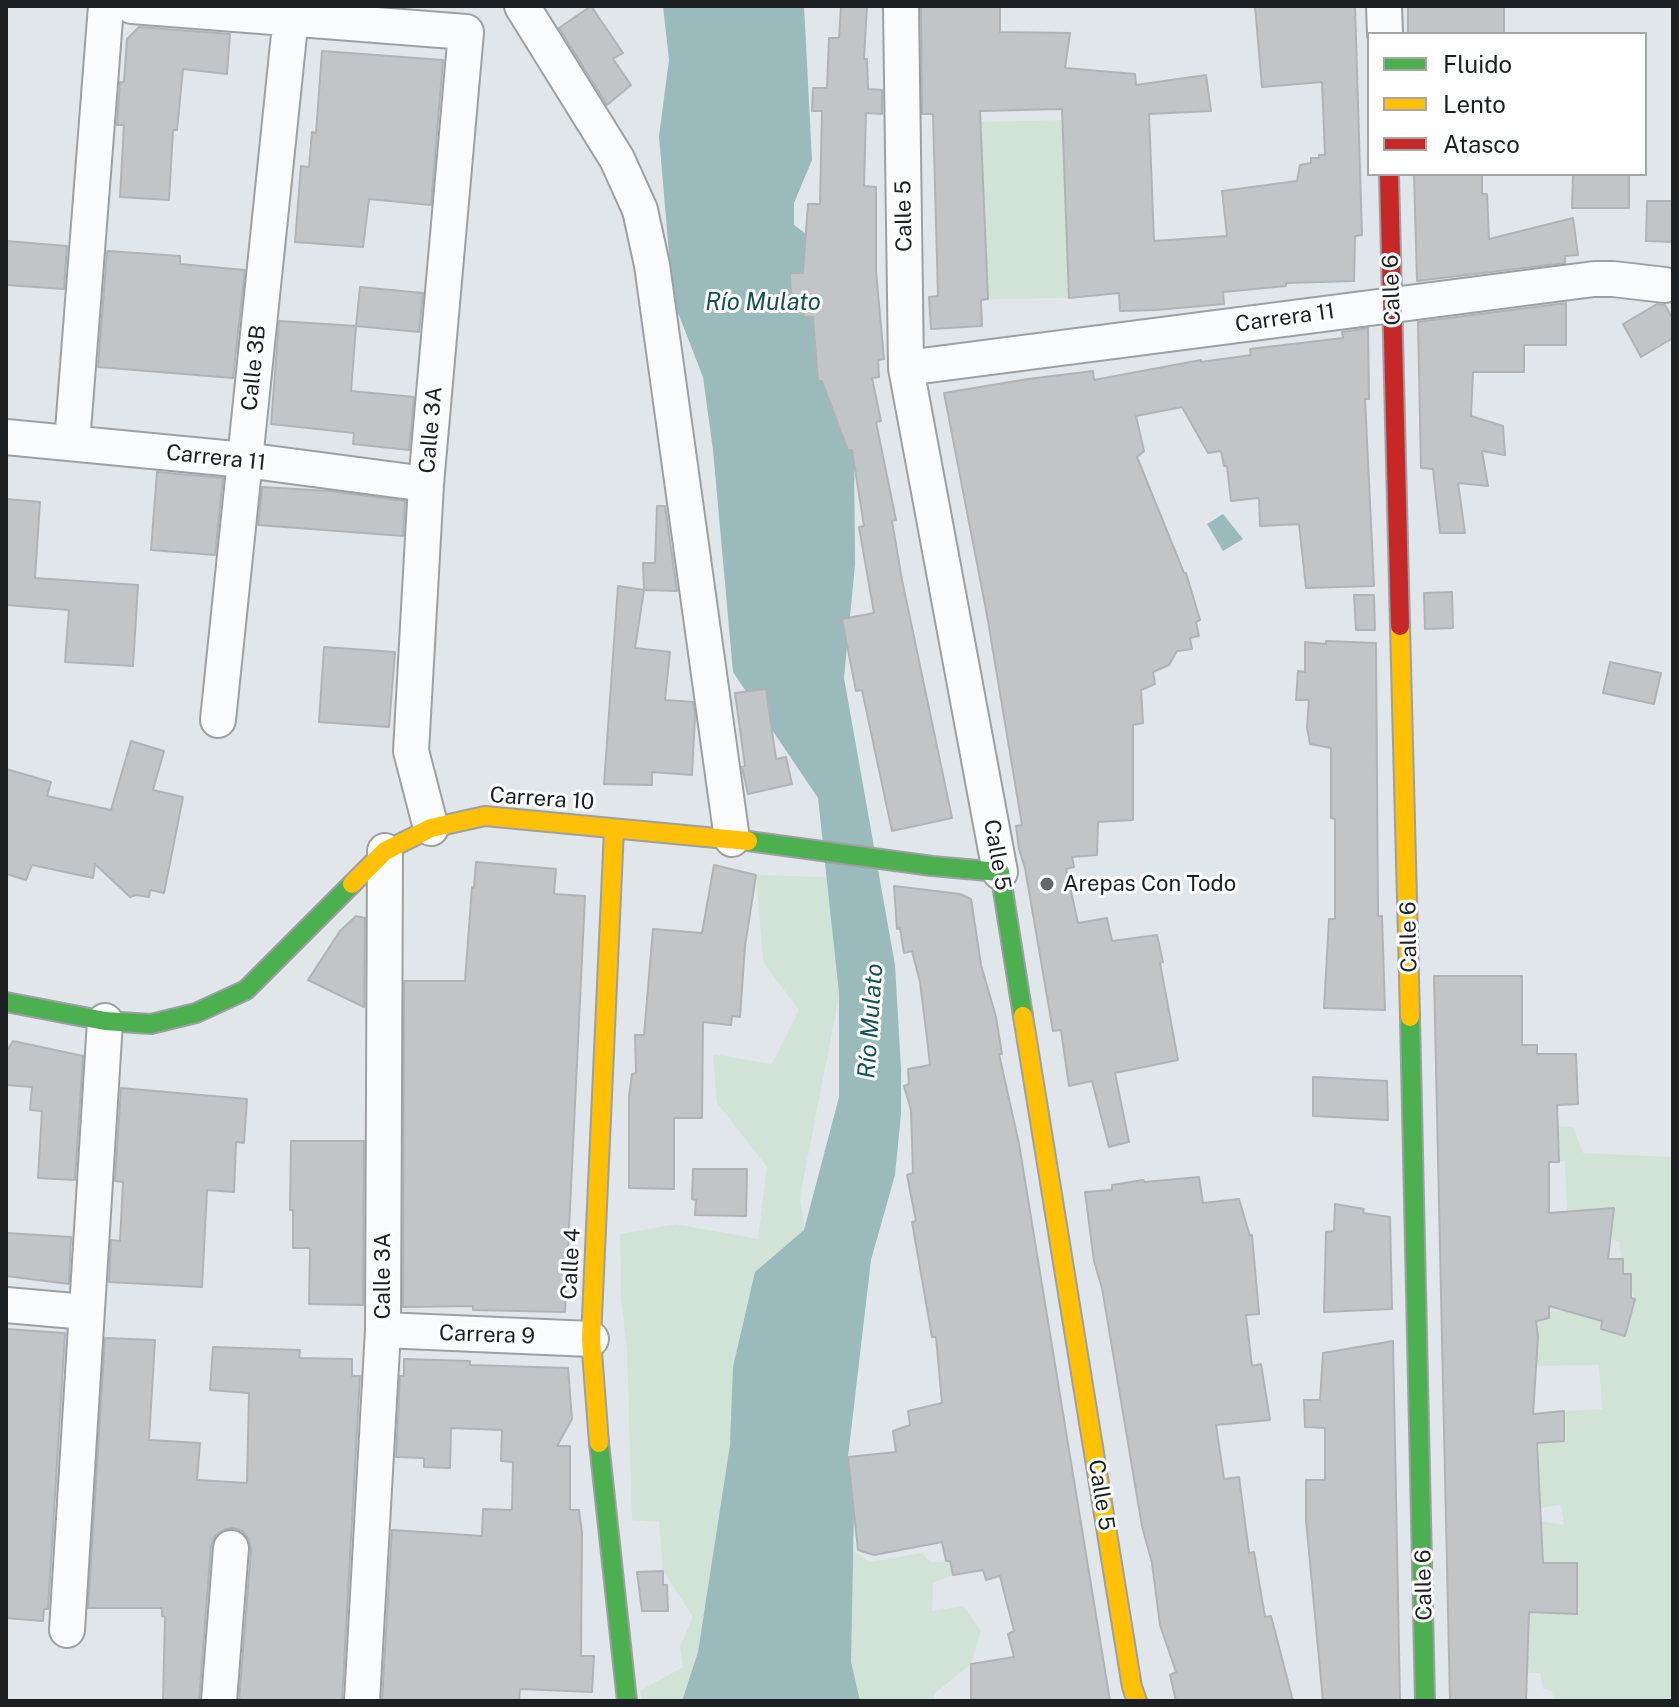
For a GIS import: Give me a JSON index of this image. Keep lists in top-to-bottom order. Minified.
{"streets":{"main road":["Calle 5","Calle 6","Carrera 10","Calle 4"],"street":["Carrera 11","Calle 3B","Calle 3A","Carrera 9"]},"crossings":[["Calle 5","Carrera 11"],["Calle 5","Carrera 10"],["Calle 6","Carrera 11"],["Carrera 11","Calle 3B"],["Carrera 11","Calle 3A"],["Calle 3B","Calle 3A"],["Calle 3A","Carrera 10"],["Calle 3A","Carrera 9"],["Carrera 10","Calle 4"],["Calle 4","Carrera 9"]],"water":["Río Mulato"],"places":["Arepas Con Todo"],"legend":["Fluido","Lento","Atasco"]}
